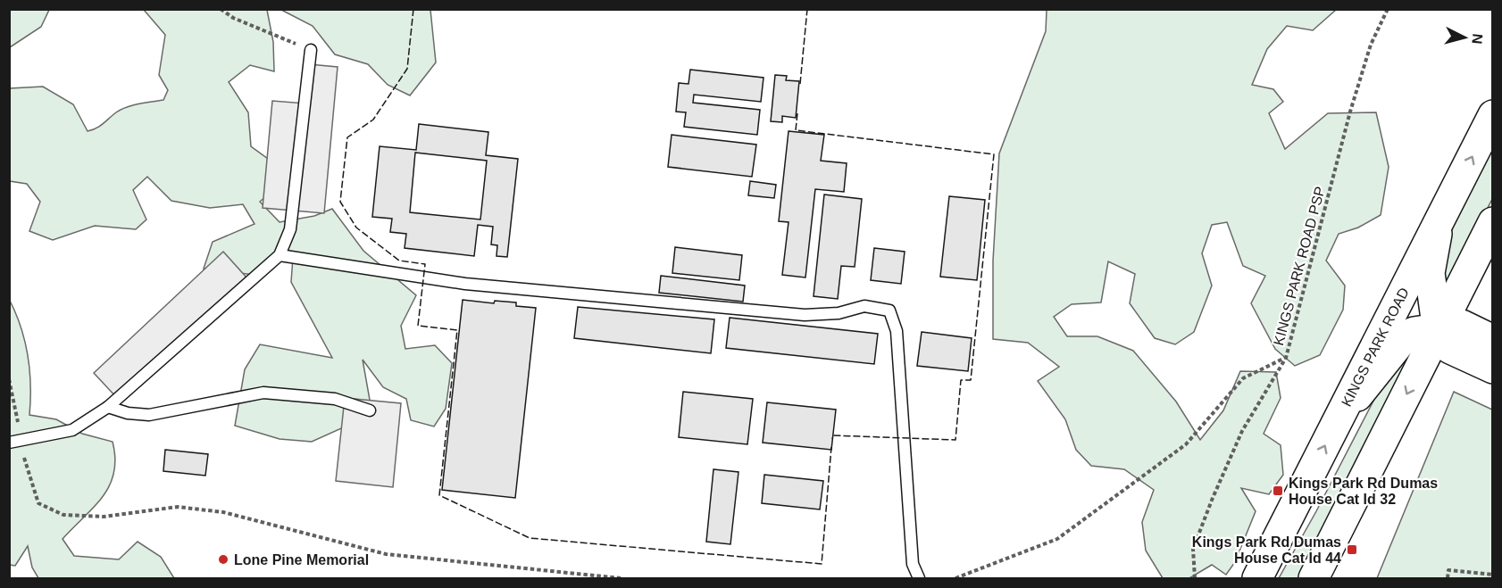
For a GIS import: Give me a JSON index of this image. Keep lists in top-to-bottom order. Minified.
{"streets":{"main road":["KINGS PARK ROAD"],"path":["KINGS PARK ROAD PSP"]},"places":{"transit":["Kings Park Rd Dumas House Cat Id 32","Kings Park Rd Dumas House Cat Id 44"],"other":["Lone Pine Memorial"]},"north":"right"}
